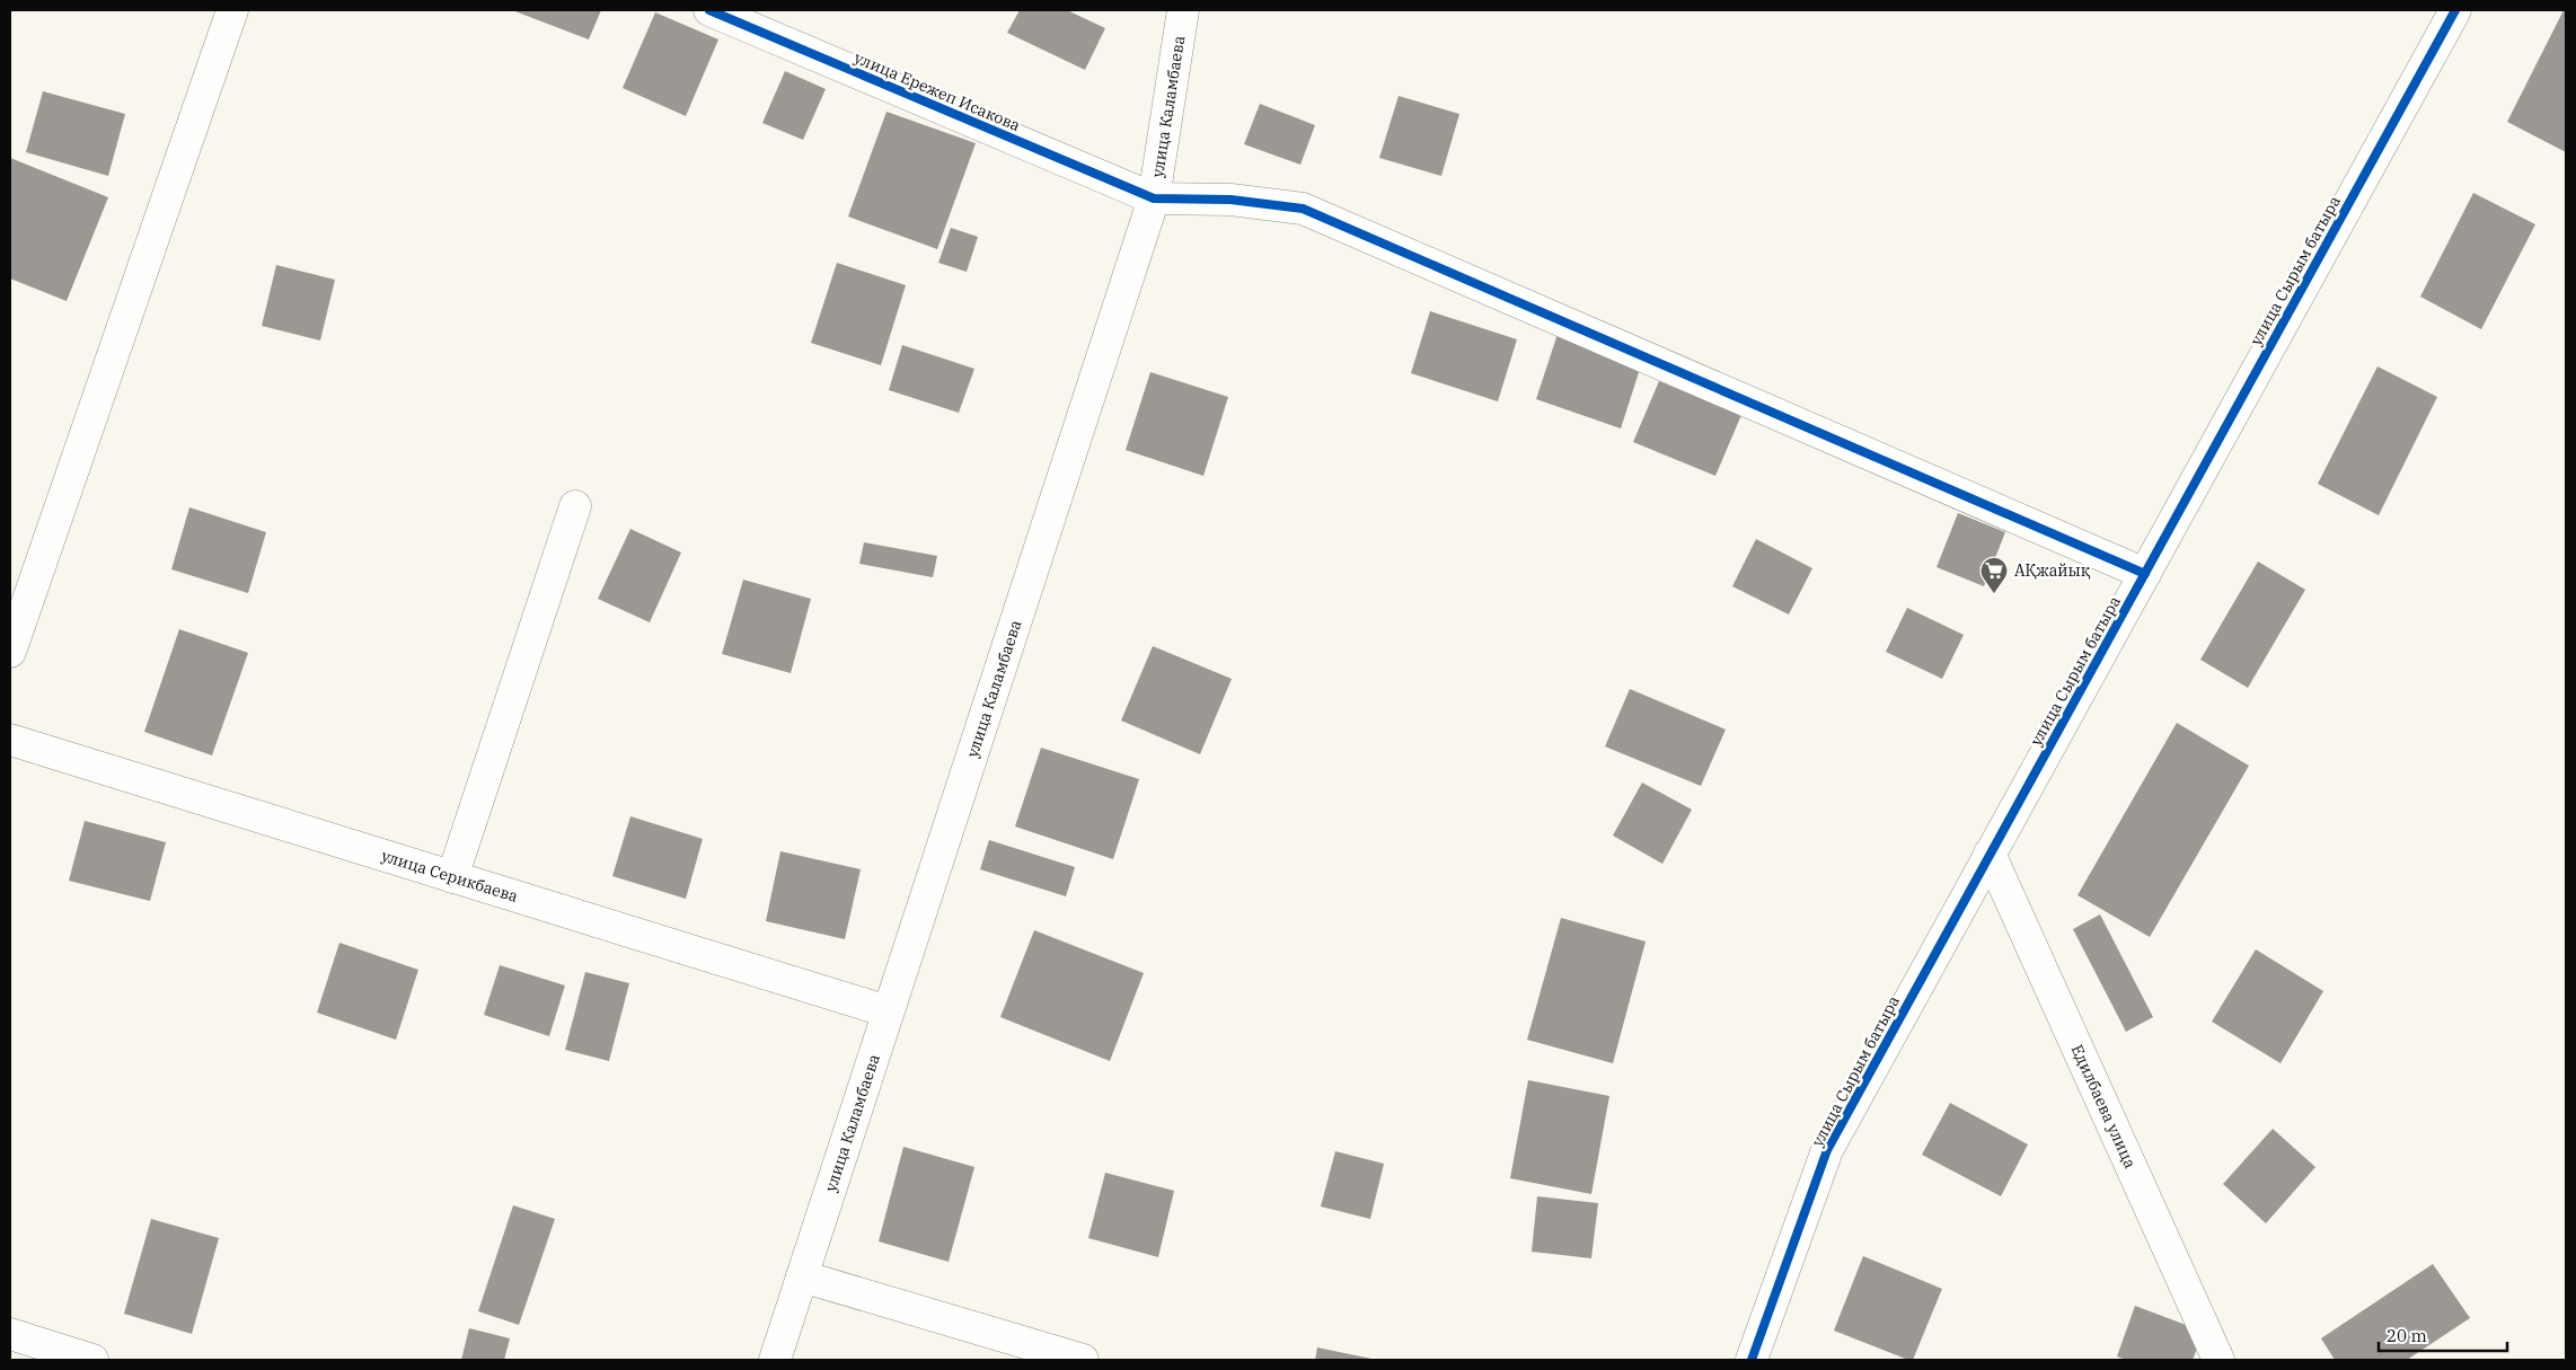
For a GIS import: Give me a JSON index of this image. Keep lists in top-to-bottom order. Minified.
{"streets":{"street":["улица Ережеп Исакова","улица Каламбаева","улица Сырым батыра","улица Серикбаева","Едилбаева улица"]},"crossings":[["улица Ережеп Исакова","улица Каламбаева"],["улица Каламбаева","улица Серикбаева"],["улица Сырым батыра","Едилбаева улица"]],"places":{"supermarket":["АҚжайық"]},"scale_bar":"20 m"}
